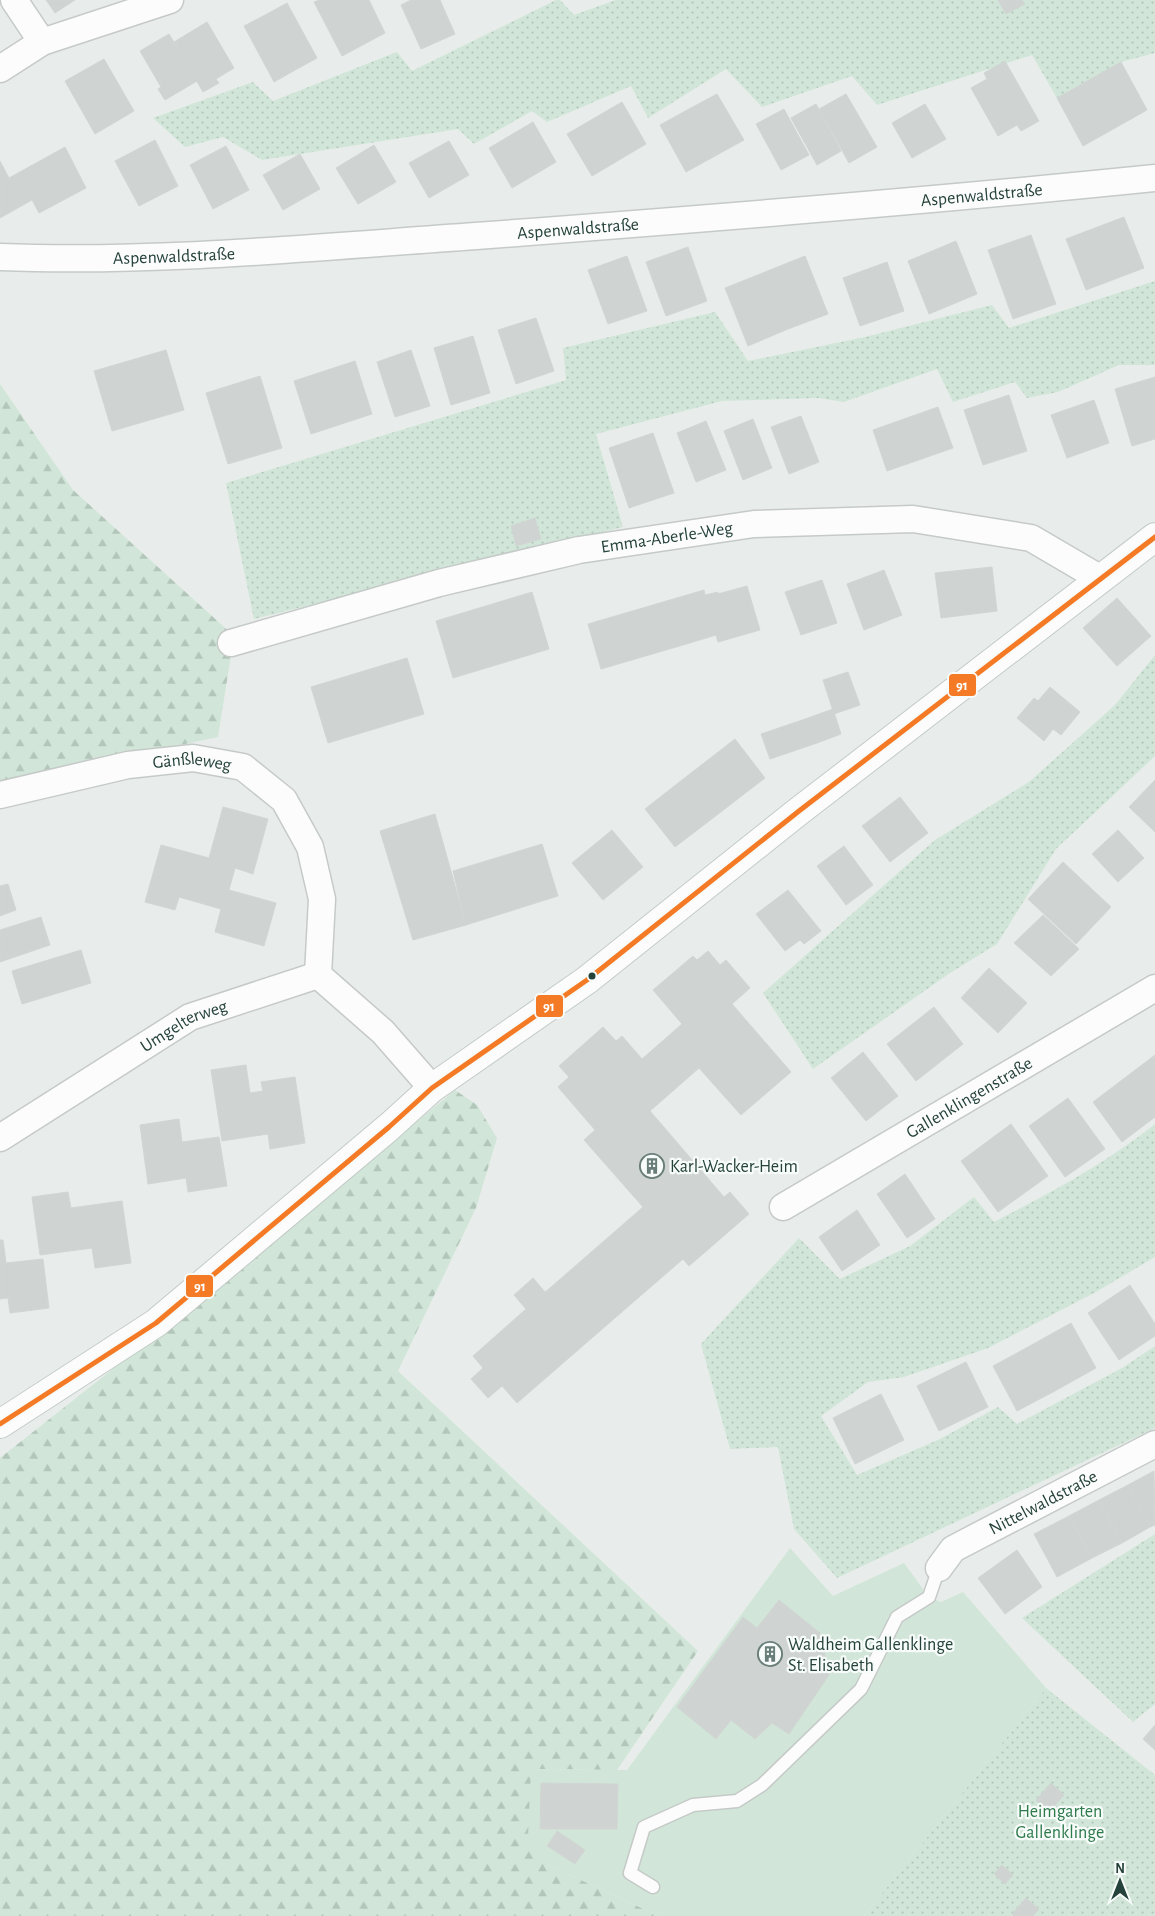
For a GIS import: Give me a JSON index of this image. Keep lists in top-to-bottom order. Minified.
{"streets":{"street":["Aspenwaldstraße","Emma-Aberle-Weg","Gänßleweg","Umgelterweg","Gallenklingenstraße","Nittelwaldstraße"]},"crossings":[["Gänßleweg","Umgelterweg"]],"parks":["Heimgarten Gallenklinge"],"places":{"building":["Karl-Wacker-Heim","Waldheim Gallenklinge St. Elisabeth"]},"lines":["transit line 91"],"north":"top"}
